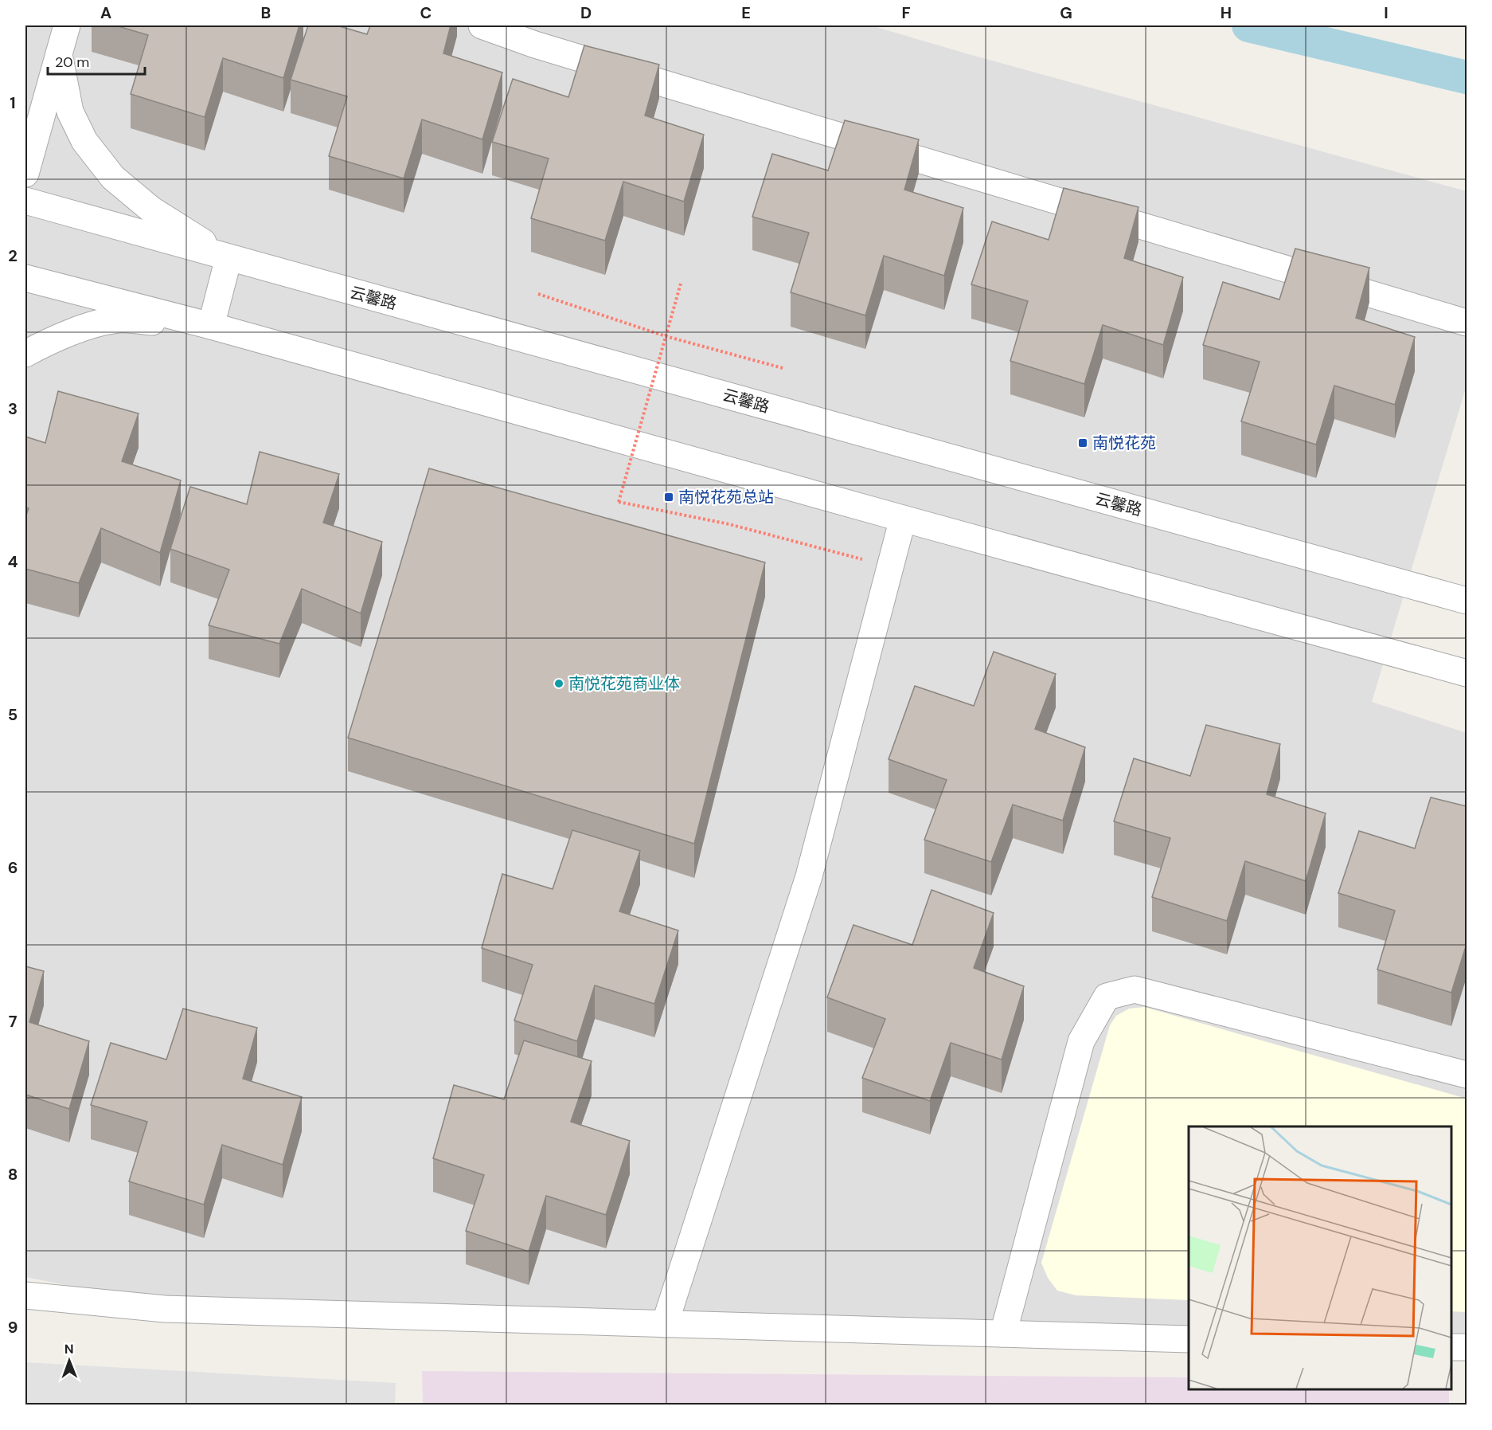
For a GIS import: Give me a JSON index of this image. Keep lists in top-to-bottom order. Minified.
{"streets":{"street":["云馨路"]},"places":{"transit":["南悦花苑","南悦花苑总站"],"other":["南悦花苑商业体"]},"scale_bar":"20 m","north":"top","grid":{"columns":["A","B","C","D","E","F","G","H","I"],"rows":["1","2","3","4","5","6","7","8","9"]}}
